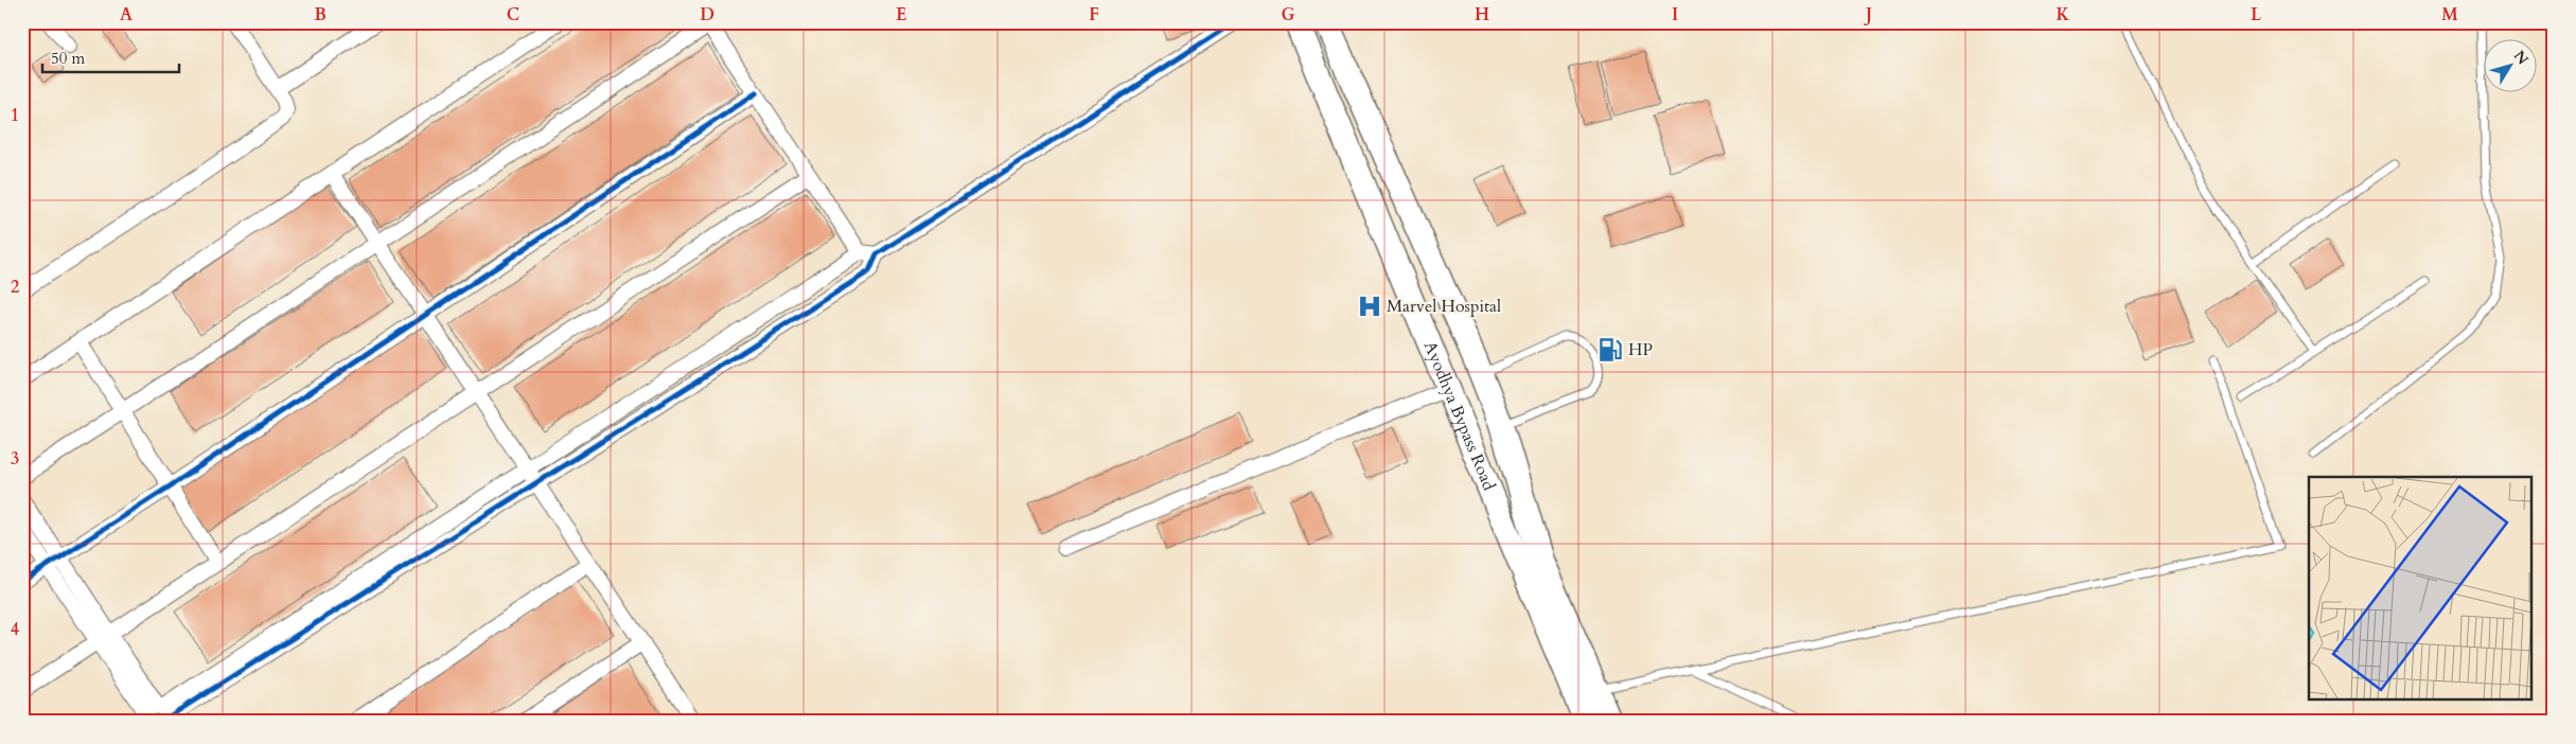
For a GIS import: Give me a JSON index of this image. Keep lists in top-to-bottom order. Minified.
{"streets":{"main road":["Ayodhya Bypass Road"]},"places":{"hospital":["Marvel Hospital"],"fuel station":["HP"]},"scale_bar":"50 m","north":"top right","grid":{"columns":["A","B","C","D","E","F","G","H","I","J","K","L","M"],"rows":["1","2","3","4"]}}
